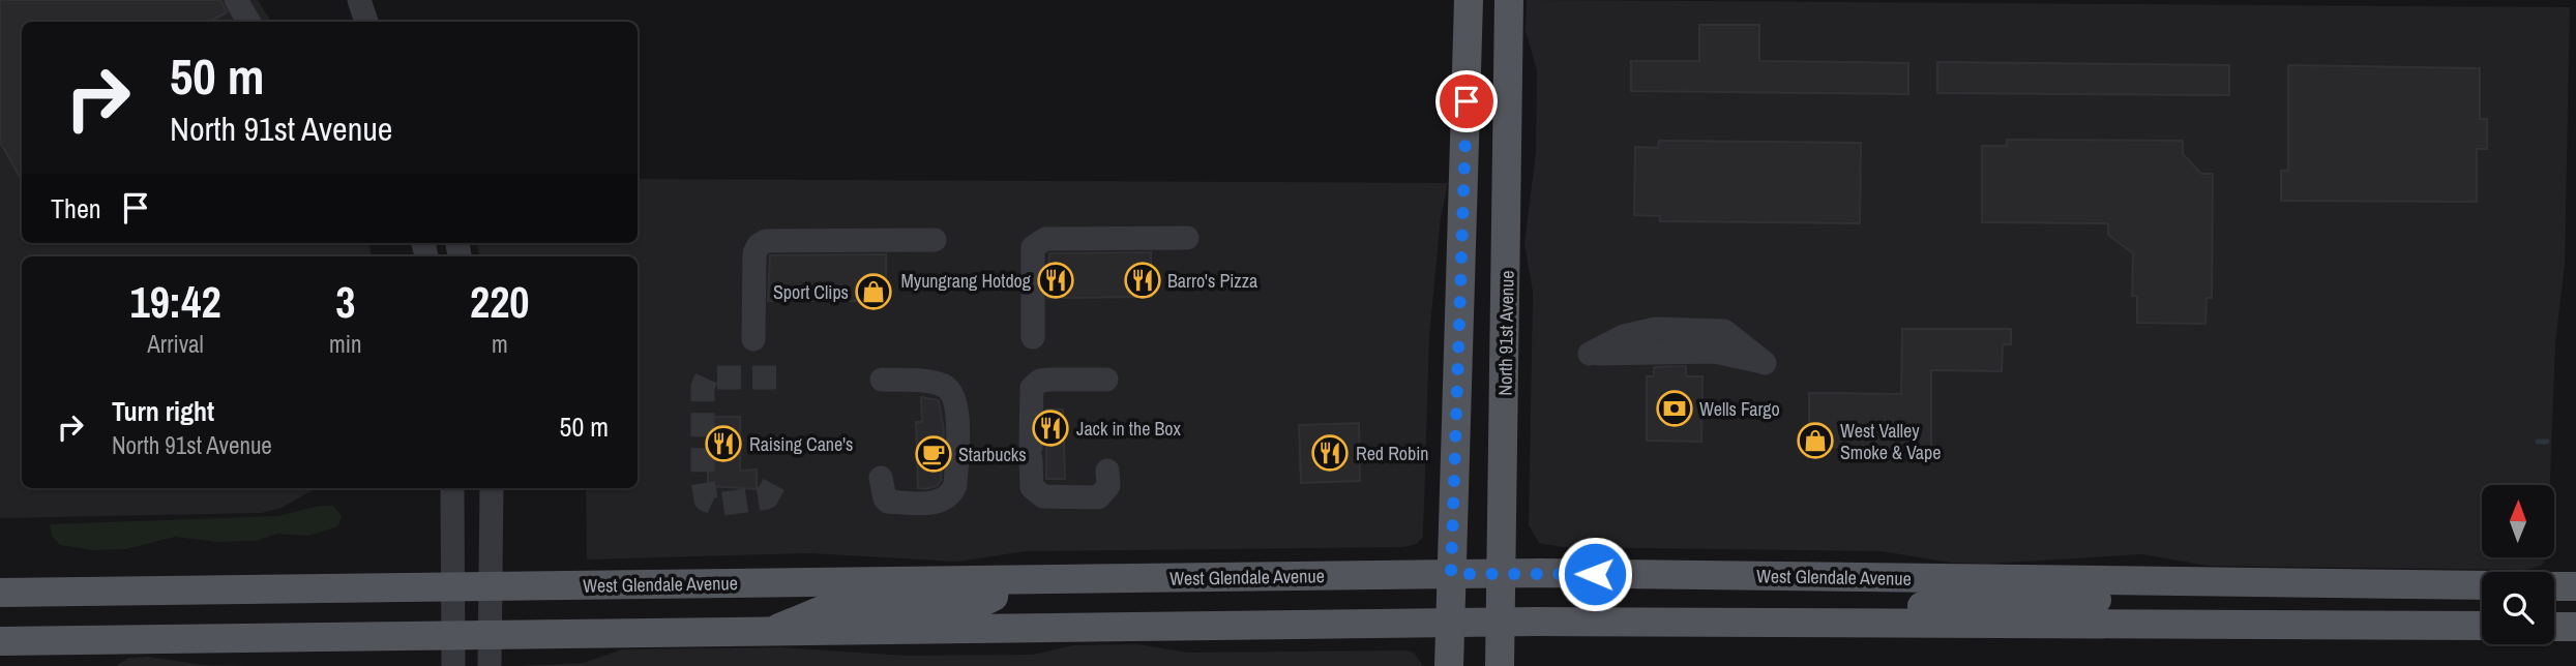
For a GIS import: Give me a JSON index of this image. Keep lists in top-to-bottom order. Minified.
{"streets":{"main road":["North 91st Avenue","West Glendale Avenue"]},"crossings":[["North 91st Avenue","West Glendale Avenue"]],"places":{"restaurant":["Myungrang Hotdog","Barro's Pizza","Jack in the Box","Raising Cane's","Red Robin"],"shop":["Sport Clips","West Valley Smoke & Vape"],"bank":["Wells Fargo"],"cafe":["Starbucks"]},"north":"top","page":{"turn":["50 m","North 91st Avenue"],"then":"Then","eta":["19:42","Arrival","3","min","220","m"],"list":[{"name":"Turn right","note":"North 91st Avenue","value":"50 m"}]}}
